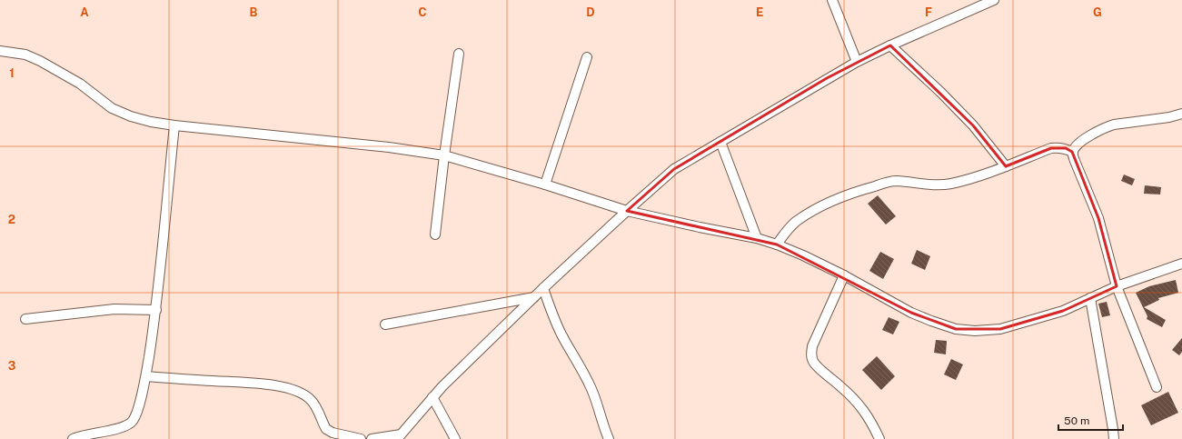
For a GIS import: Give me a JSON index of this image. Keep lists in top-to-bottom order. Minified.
{"scale_bar":"50 m","grid":{"columns":["A","B","C","D","E","F","G"],"rows":["1","2","3"]}}
